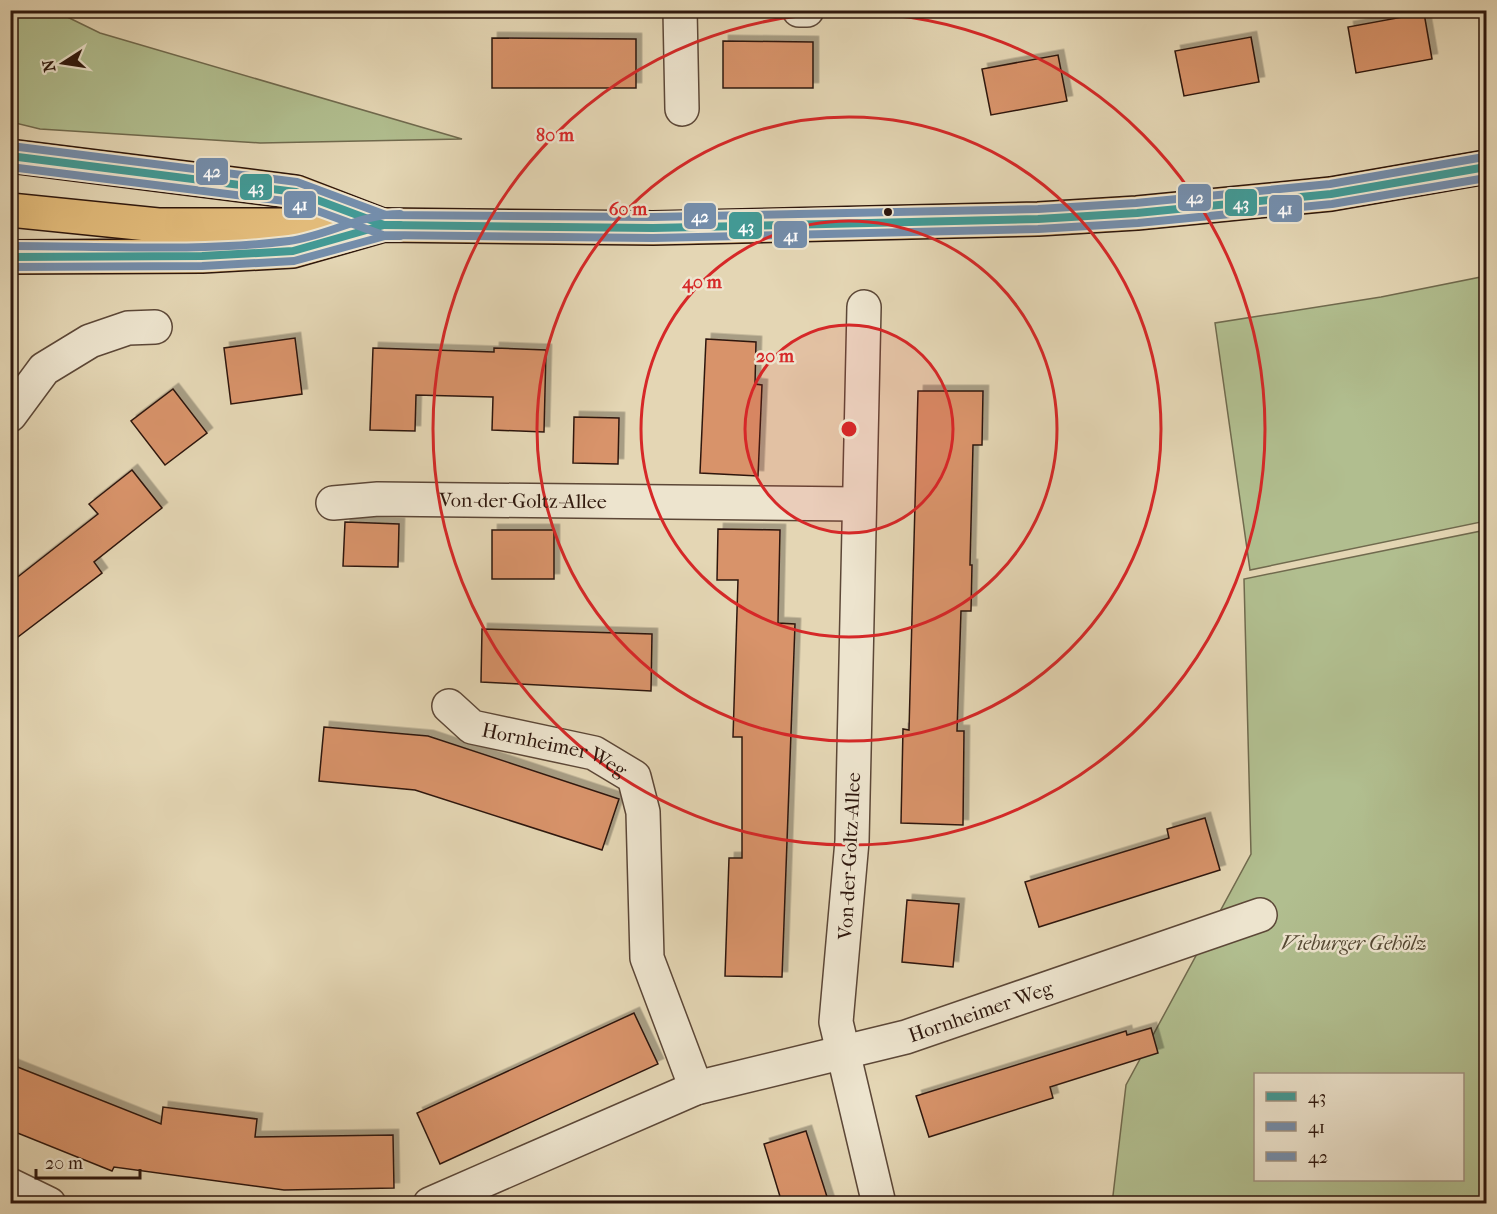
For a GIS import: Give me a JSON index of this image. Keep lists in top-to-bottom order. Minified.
{"streets":{"street":["Von-der-Goltz-Allee","Hornheimer Weg"]},"crossings":[["Von-der-Goltz-Allee","Hornheimer Weg"]],"parks":["Vieburger Gehölz"],"lines":["transit line 42","transit line 43","transit line 41"],"legend":["43","41","42"],"scale_bar":"20 m","north":"left","rings":["80 m","60 m","40 m","20 m"]}
